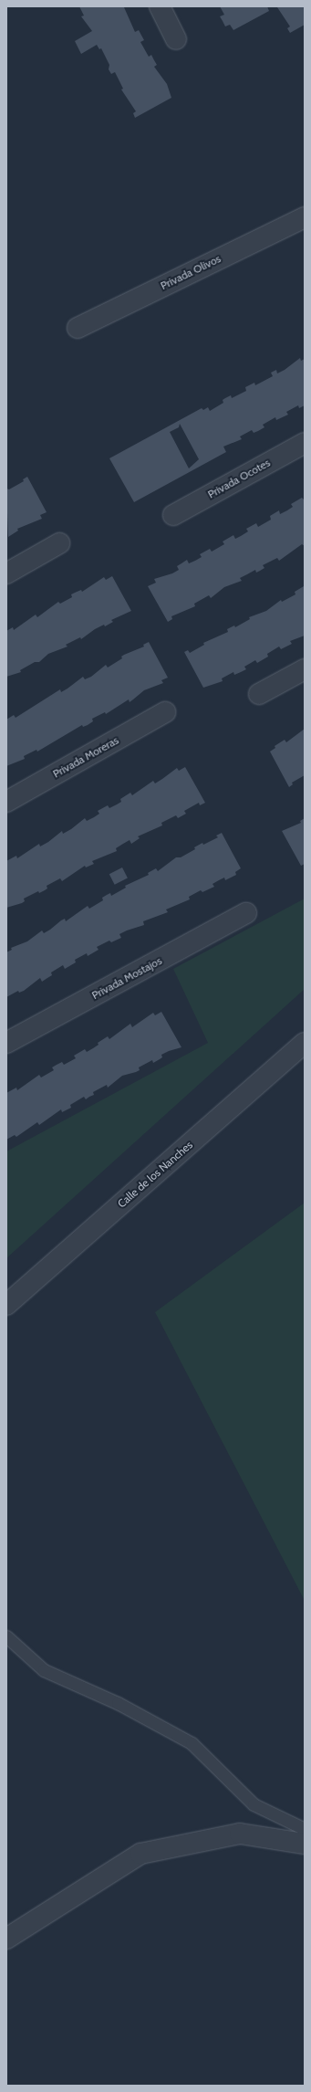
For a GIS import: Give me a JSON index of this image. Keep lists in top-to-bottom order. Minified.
{"streets":{"street":["Privada Olivos","Privada Ocotes","Privada Moreras","Privada Mostajos","Calle de los Nanches"]}}
